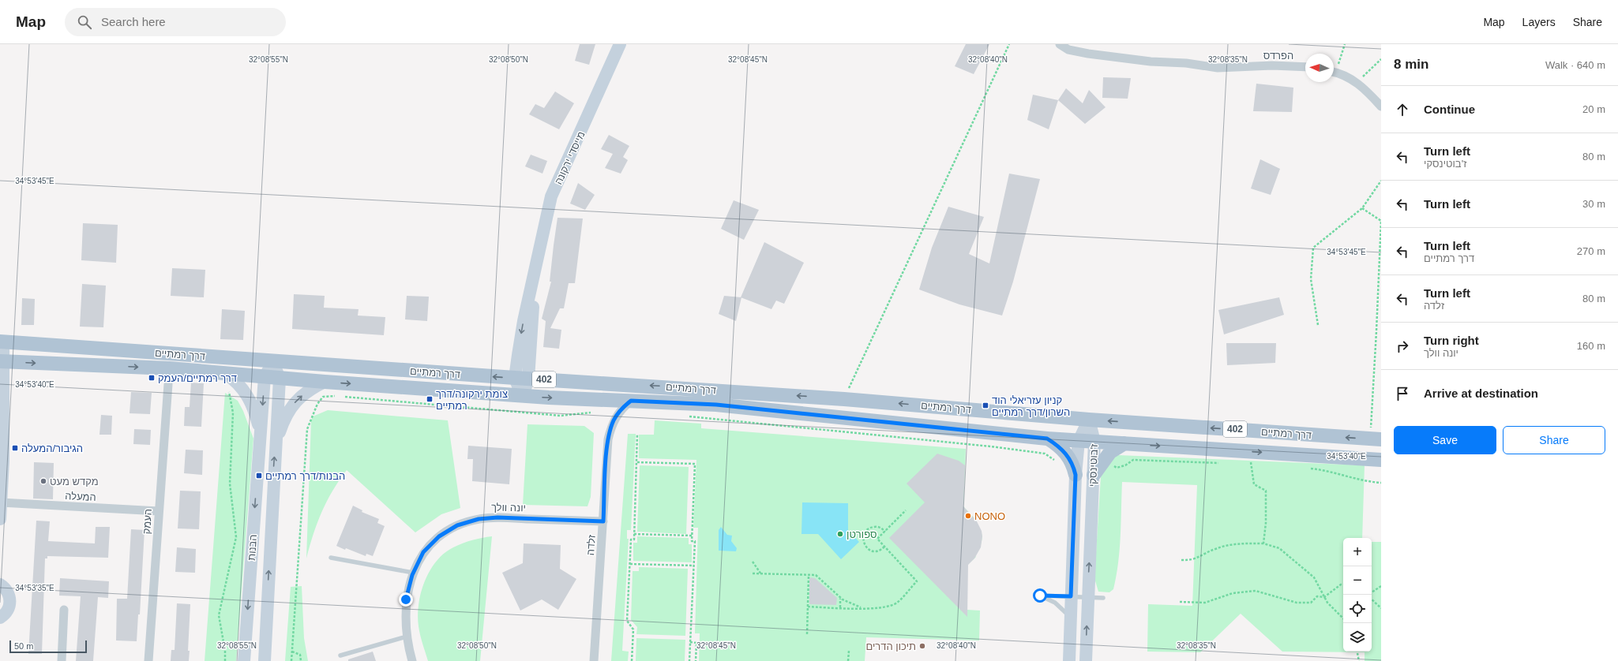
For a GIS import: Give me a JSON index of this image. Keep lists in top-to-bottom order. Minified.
{"streets":{"main road":["דרך רמתיים","402"],"street":["הפרדס","מייסדי ירקונה","ז'בוטינסקי","המעלה","יונה וולך","העמק","זלדה","הבנות"]},"crossings":[["מייסדי ירקונה","דרך רמתיים"],["דרך רמתיים","402"],["דרך רמתיים","ז'בוטינסקי"],["דרך רמתיים","זלדה"],["דרך רמתיים","הבנות"],["402","ז'בוטינסקי"],["המעלה","העמק"],["יונה וולך","זלדה"]],"places":{"transit":["דרך רמתיים/העמק","צומת ירקונה/דרך רמתיים","קניון עזריאלי הוד השרון/דרך רמתיים","הגיבור/המעלה","הבנות/דרך רמתיים"],"other":["מקדש מעט","NONO","ספורטן","תיכון הדרים"]},"scale_bar":"50 m","north":"left","page":{"header":"Map","search":"Search here","nav":["Map","Layers","Share"],"heading":["8 min","Walk · 640 m"],"list":[["Continue","20 m"],["Turn left","ז'בוטינסקי","80 m"],["Turn left","30 m"],["Turn left","דרך רמתיים","270 m"],["Turn left","זלדה","80 m"],["Turn right","יונה וולך","160 m"],"Arrive at destination"],"buttons":["Save","Share"],"map_buttons":["+","−"],"scale":"50 m"},"coordinates":["32°08'55\"N","32°08'50\"N","32°08'45\"N","32°08'40\"N","32°08'35\"N","34°53'45\"E","34°53'40\"E","34°53'35\"E"]}
